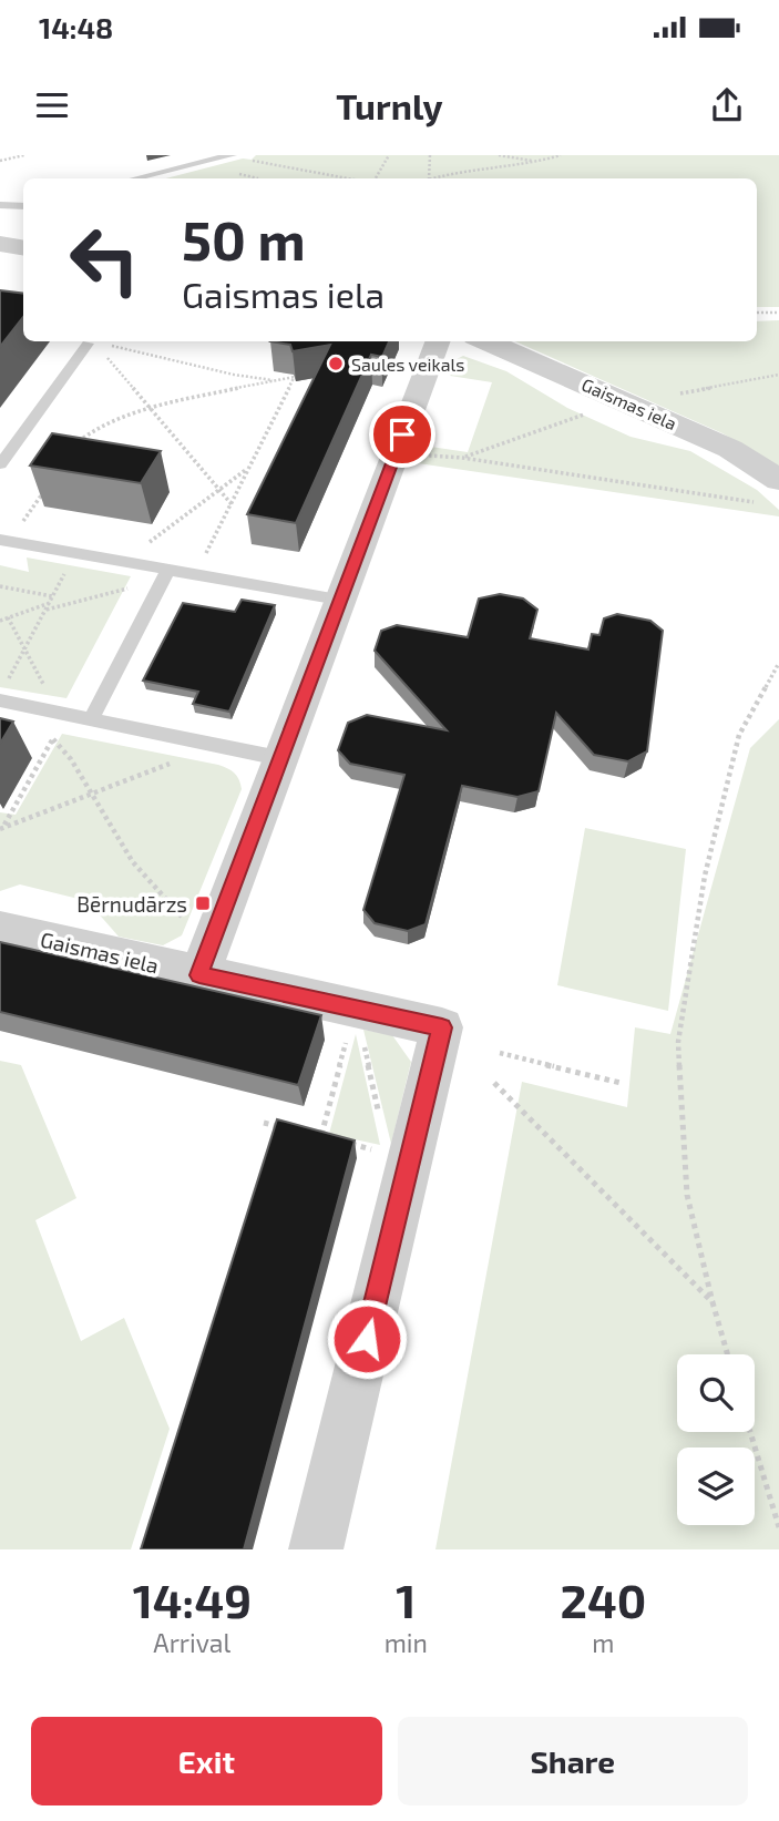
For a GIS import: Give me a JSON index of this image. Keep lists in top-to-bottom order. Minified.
{"streets":{"street":["Gaismas iela"]},"places":{"other":["Saules veikals"],"transit":["Bērnudārzs"]},"page":{"status":"14:48","header":"Turnly","turn":["50 m","Gaismas iela"],"eta":["14:49","Arrival","1","min","240","m"],"buttons":["Exit","Share"]}}
